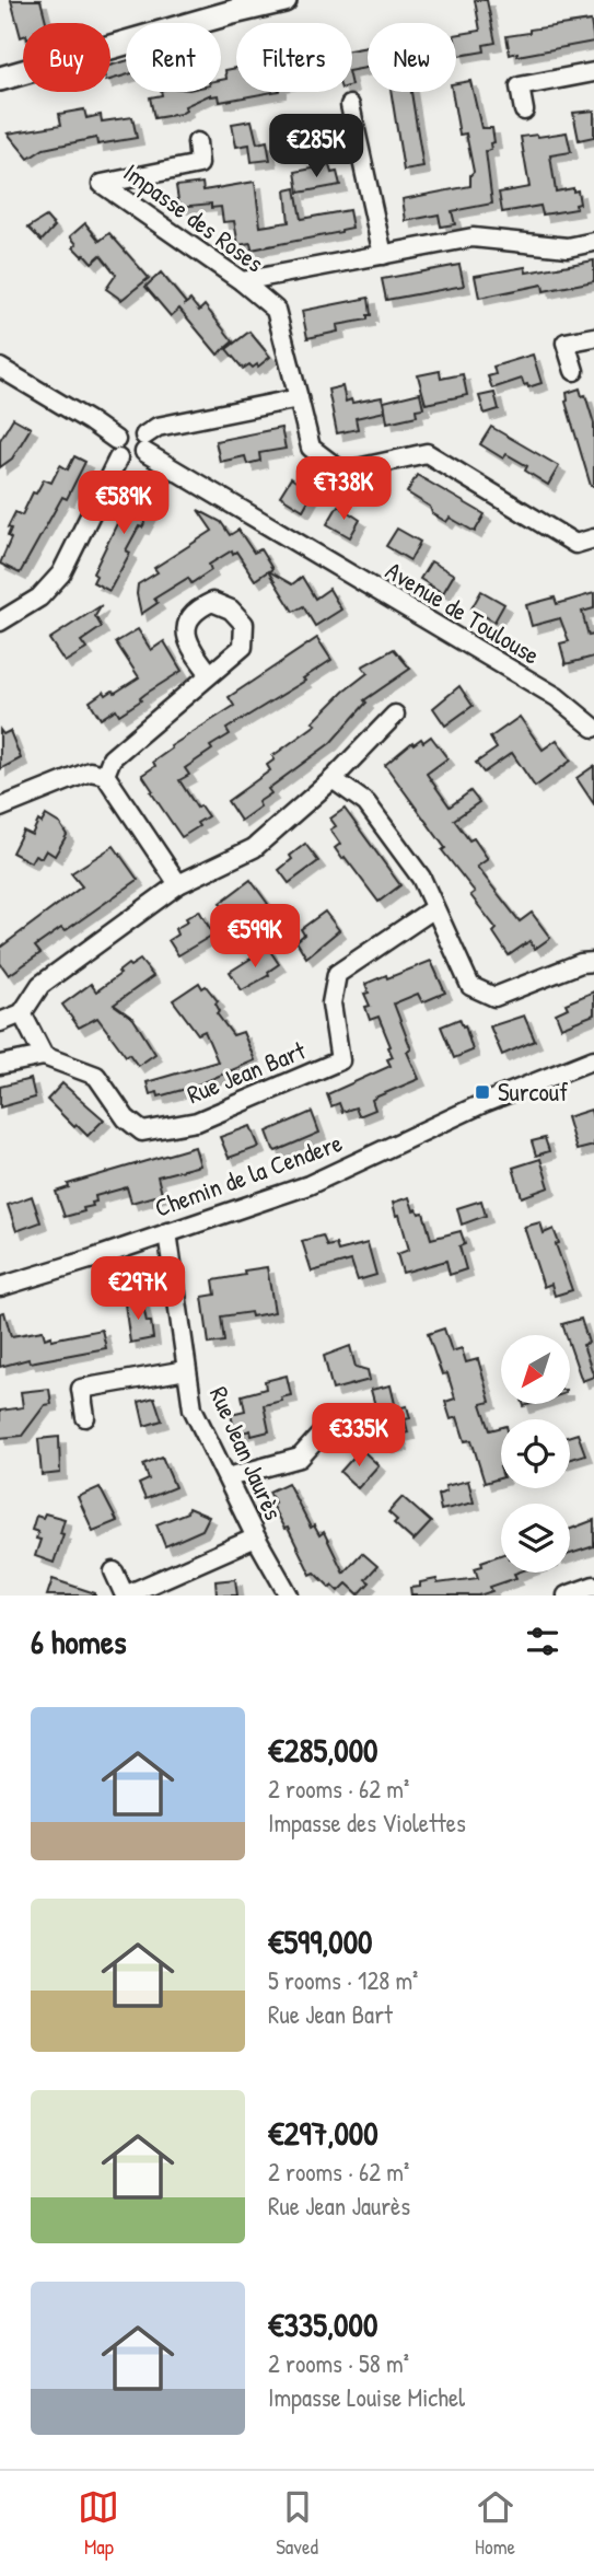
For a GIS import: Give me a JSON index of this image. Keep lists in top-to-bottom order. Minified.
{"streets":{"street":["Impasse des Roses","Avenue de Toulouse","Rue Jean Bart","Chemin de la Cendere","Rue Jean Jaurès"]},"crossings":[["Chemin de la Cendere","Rue Jean Jaurès"]],"places":{"transit":["Surcouf"]},"north":"bottom left","page":{"chip":["Buy","Rent","Filters","New"],"price":["€285K","€738K","€589K","€599K","€297K","€335K"],"heading":"6 homes","list":[{"name":"€285,000","note":"2 rooms · 62 m² · Impasse des Violettes"},{"name":"€599,000","note":"5 rooms · 128 m² · Rue Jean Bart"},{"name":"€297,000","note":"2 rooms · 62 m² · Rue Jean Jaurès"},{"name":"€335,000","note":"2 rooms · 58 m² · Impasse Louise Michel"}],"tabs":["Map","Saved","Home"]}}
